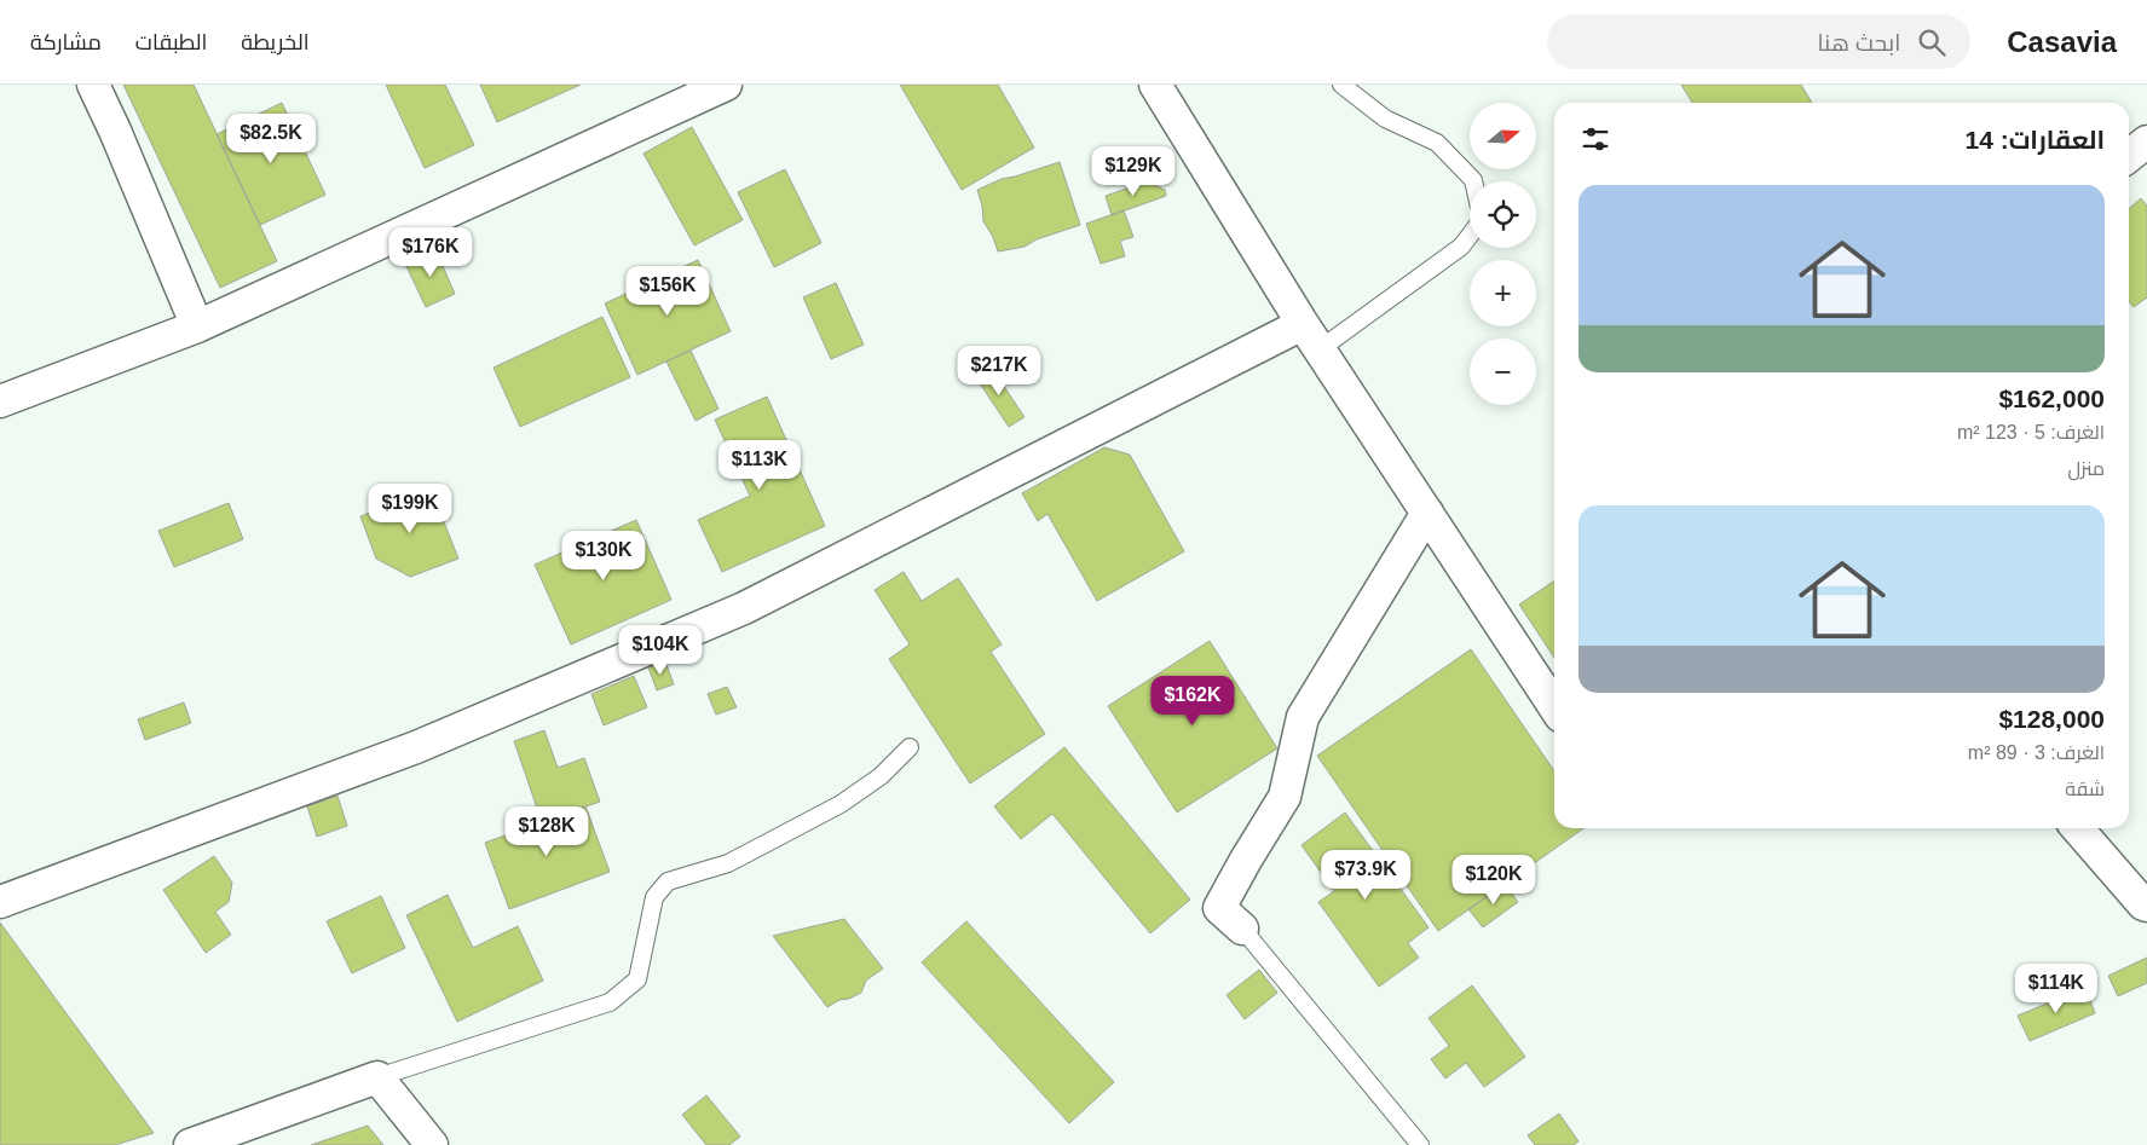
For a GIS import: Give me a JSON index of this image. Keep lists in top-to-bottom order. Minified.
{"north":"right","page":{"header":"Casavia","search":"ابحث هنا","nav":["الخريطة","الطبقات","مشاركة"],"map_buttons":["+","−"],"heading":"العقارات: 14","price":["$82.5K","$129K","$176K","$156K","$217K","$113K","$199K","$130K","$104K","$162K","$128K","$73.9K","$120K","$114K"],"list":[{"name":"$162,000","note":"الغرف: 5 · 123 m² · منزل"},{"name":"$128,000","note":"الغرف: 3 · 89 m² · شقة"}]}}
